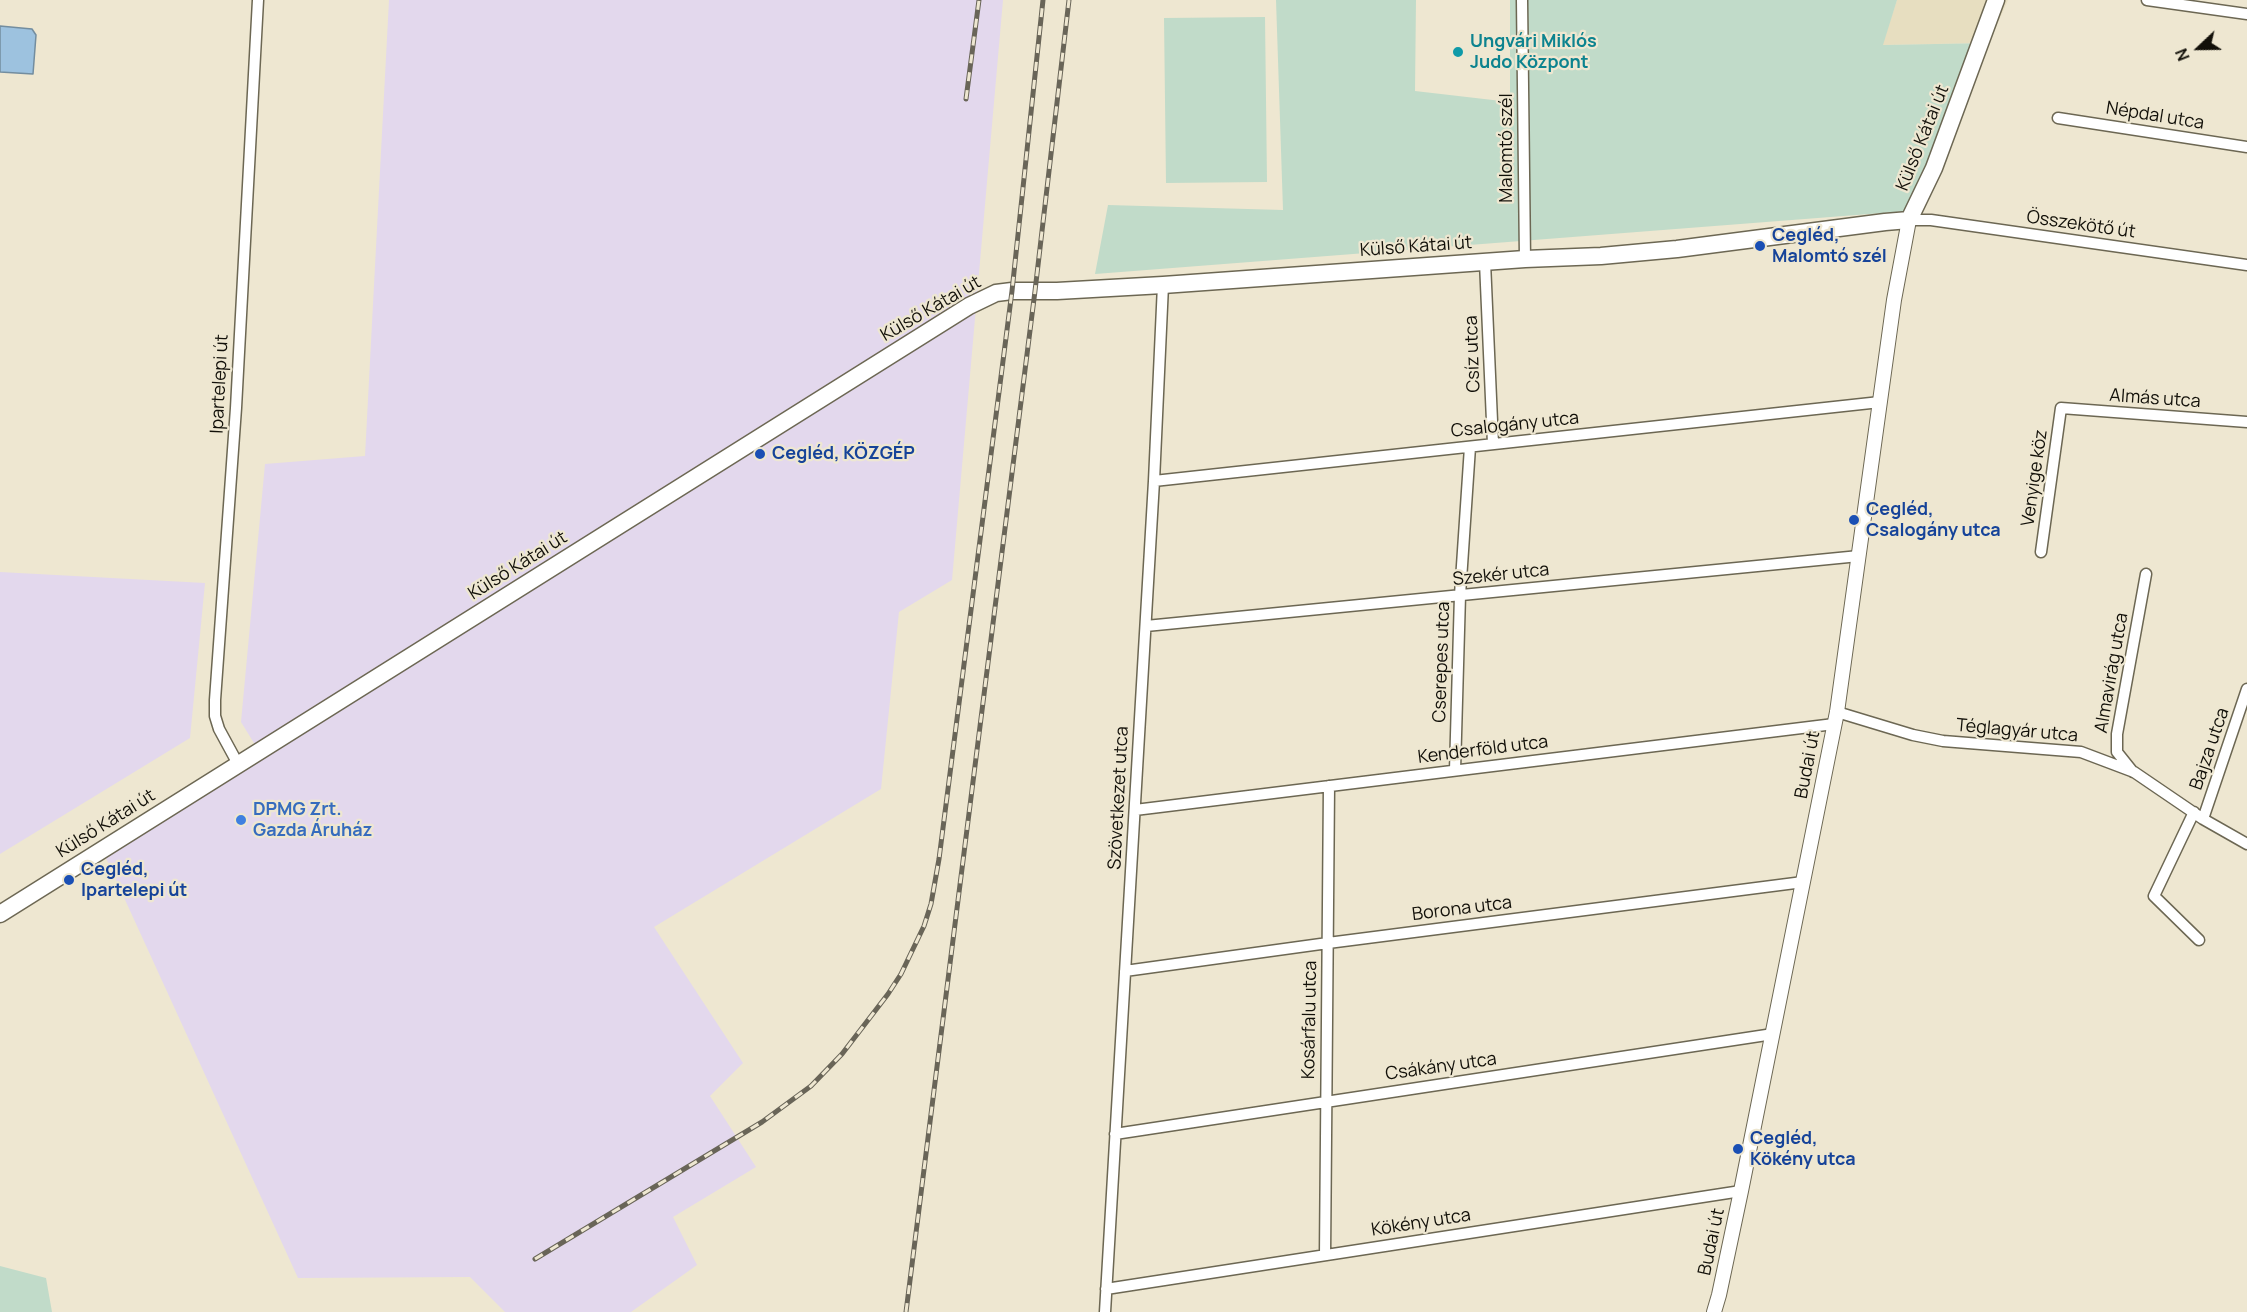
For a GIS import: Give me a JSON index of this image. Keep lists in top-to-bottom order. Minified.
{"streets":{"main road":["Külső Kátai út"],"street":["Népdal utca","Malomtó szél","Összekötő út","Csíz utca","Ipartelepi út","Almás utca","Csalogány utca","Venyige köz","Szekér utca","Cserepes utca","Almavirág utca","Téglagyár utca","Bajza utca","Kenderföld utca","Budai út","Szövetkezet utca","Borona utca","Kosárfalu utca","Csákány utca","Kökény utca"]},"crossings":[["Külső Kátai út","Malomtó szél"],["Külső Kátai út","Összekötő út"],["Külső Kátai út","Csíz utca"],["Külső Kátai út","Ipartelepi út"],["Külső Kátai út","Budai út"],["Külső Kátai út","Szövetkezet utca"],["Összekötő út","Budai út"],["Csíz utca","Csalogány utca"],["Almás utca","Venyige köz"],["Csalogány utca","Cserepes utca"],["Csalogány utca","Budai út"],["Csalogány utca","Szövetkezet utca"],["Szekér utca","Cserepes utca"],["Szekér utca","Budai út"],["Szekér utca","Szövetkezet utca"],["Cserepes utca","Kenderföld utca"],["Almavirág utca","Téglagyár utca"],["Téglagyár utca","Bajza utca"],["Téglagyár utca","Kenderföld utca"],["Téglagyár utca","Budai út"],["Kenderföld utca","Budai út"],["Kenderföld utca","Szövetkezet utca"],["Kenderföld utca","Kosárfalu utca"],["Budai út","Borona utca"],["Budai út","Csákány utca"],["Budai út","Kökény utca"],["Szövetkezet utca","Borona utca"],["Szövetkezet utca","Csákány utca"],["Szövetkezet utca","Kökény utca"],["Borona utca","Kosárfalu utca"],["Kosárfalu utca","Csákány utca"],["Kosárfalu utca","Kökény utca"]],"places":["Ungvári Miklós Judo Központ","Cegléd, Malomtó szél","Cegléd, KÖZGÉP","Cegléd, Csalogány utca","DPMG Zrt. Gazda Áruház","Cegléd, Ipartelepi út","Cegléd, Kökény utca"],"north":"left"}
